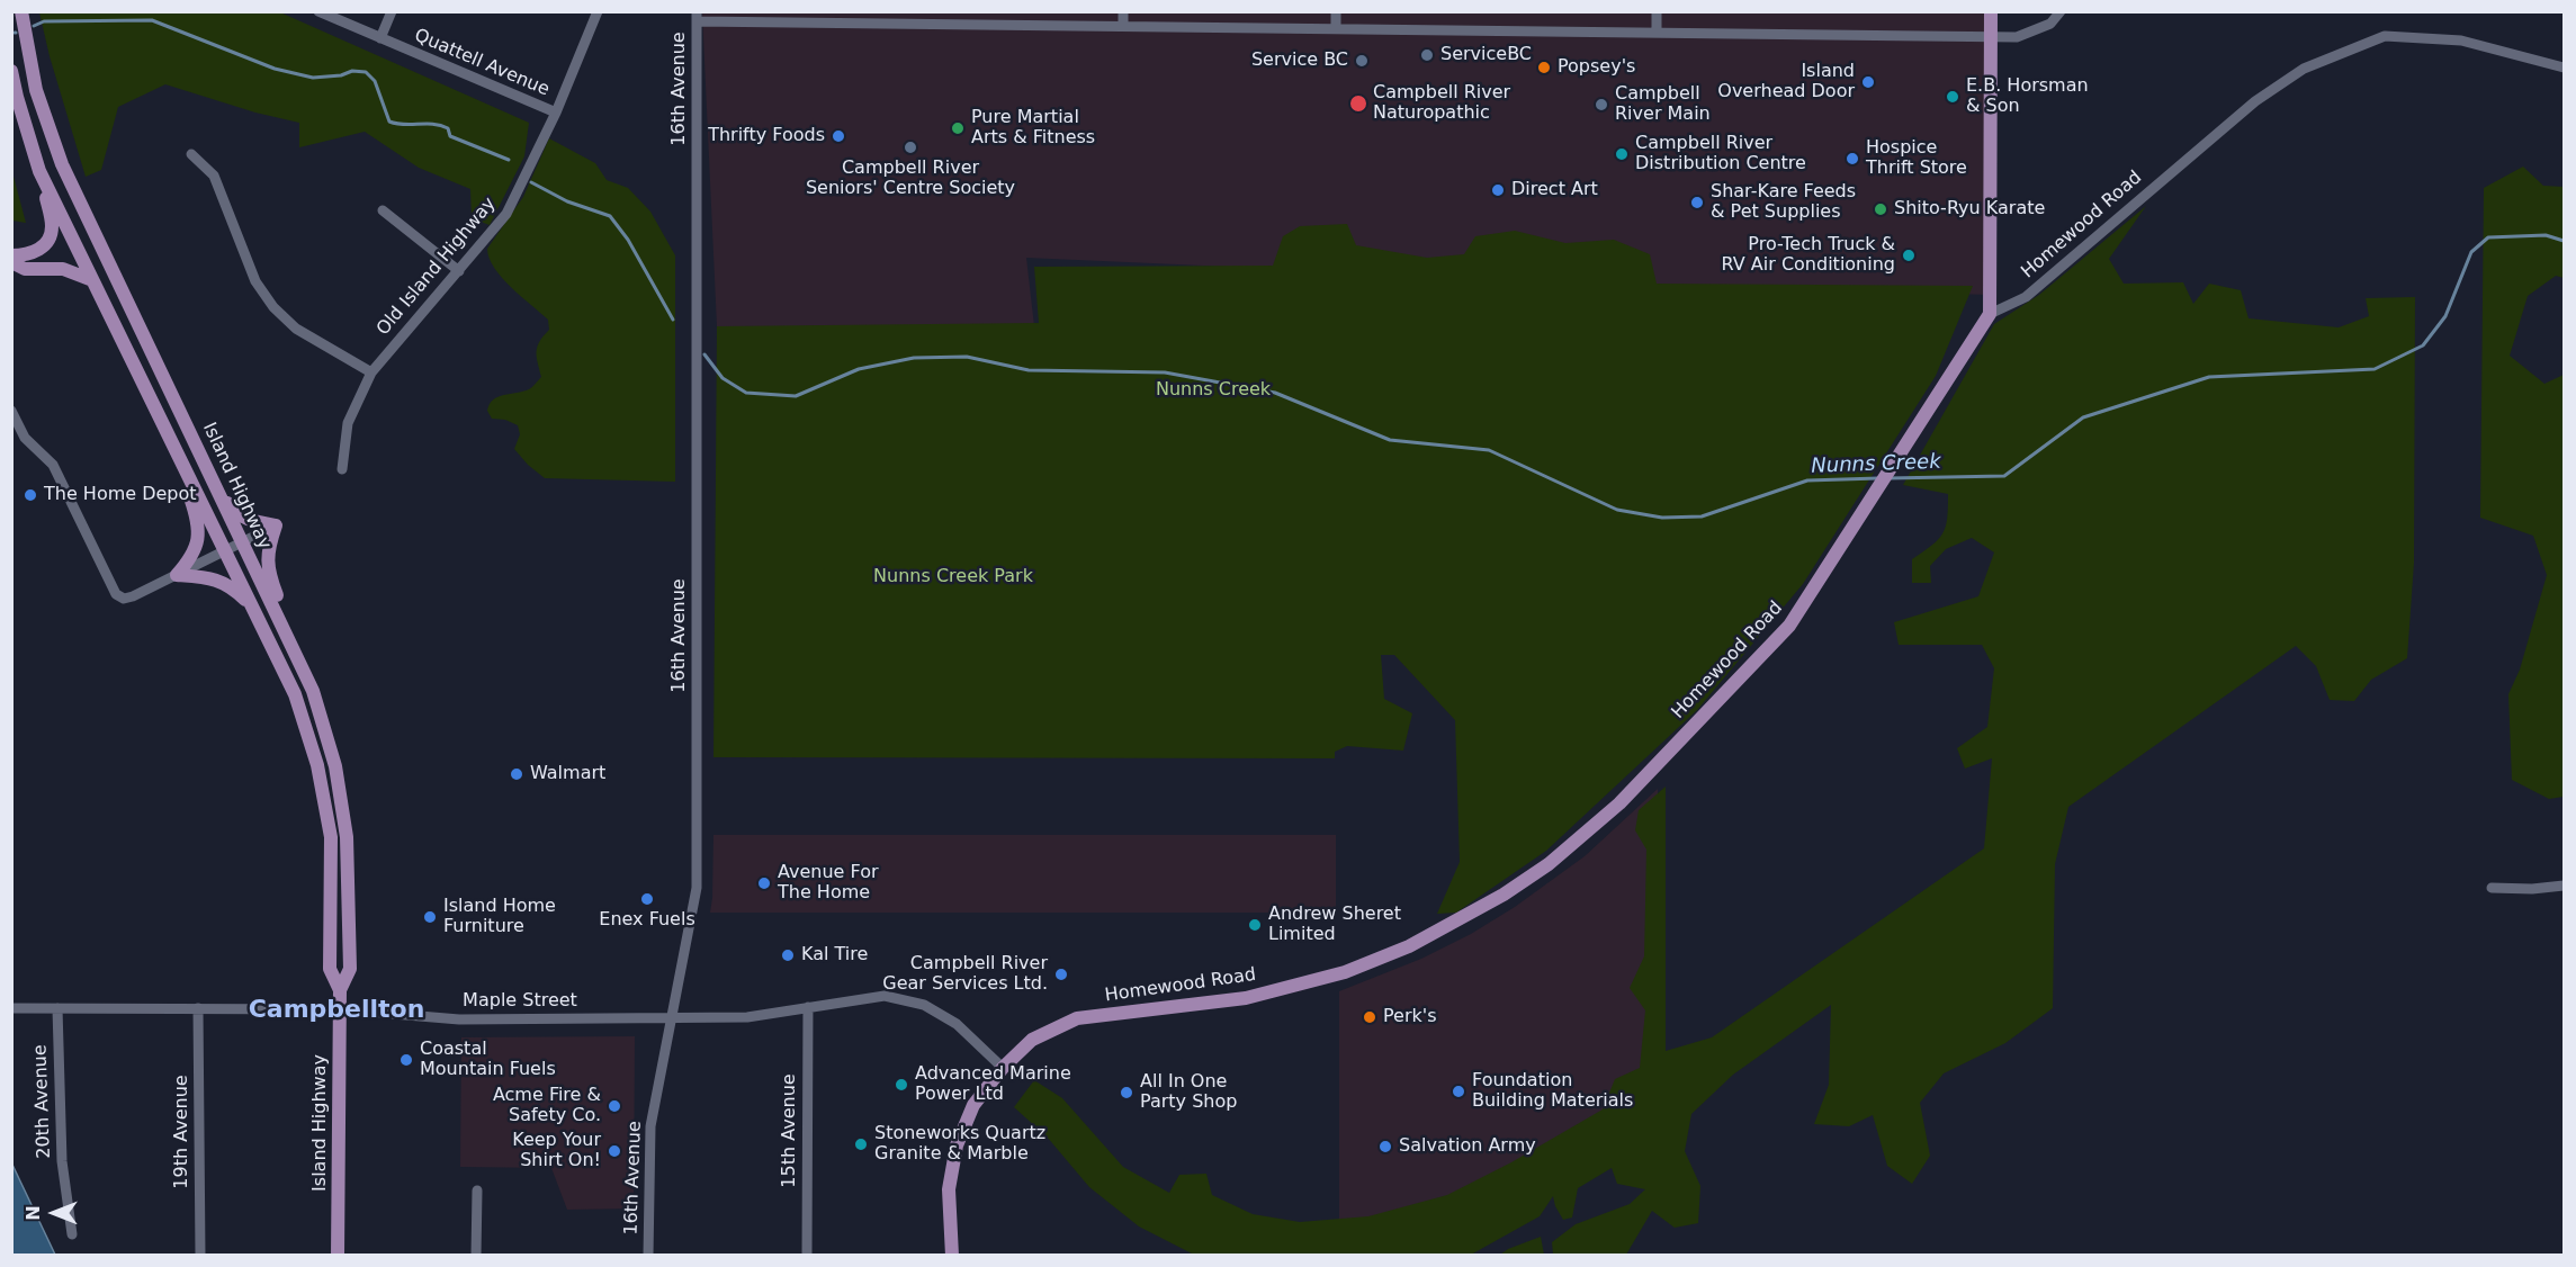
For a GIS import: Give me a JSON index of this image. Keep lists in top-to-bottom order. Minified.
{"streets":{"main road":["Homewood Road","Island Highway"],"street":["Quattell Avenue","16th Avenue","Old Island Highway","Maple Street","20th Avenue","15th Avenue","19th Avenue"]},"crossings":[["Quattell Avenue","Old Island Highway"],["16th Avenue","Maple Street"],["Homewood Road","Maple Street"],["Island Highway","Maple Street"],["Maple Street","20th Avenue"],["Maple Street","15th Avenue"],["Maple Street","19th Avenue"]],"districts":["Campbellton"],"water":["Nunns Creek"],"parks":["Nunns Creek","Nunns Creek Park"],"places":["ServiceBC","Service BC","Popsey's","Island Overhead Door","E.B. Horsman & Son","Campbell River Naturopathic","Campbell River Main","Pure Martial Arts & Fitness","Thrifty Foods","Campbell River Seniors' Centre Society","Campbell River Distribution Centre","Hospice Thrift Store","Direct Art","Shar-Kare Feeds & Pet Supplies","Shito-Ryu Karate","Pro-Tech Truck & RV Air Conditioning","The Home Depot","Walmart","Avenue For The Home","Enex Fuels","Island Home Furniture","Andrew Sheret Limited","Kal Tire","Campbell River Gear Services Ltd.","Perk's","Coastal Mountain Fuels","Advanced Marine Power Ltd","Foundation Building Materials","All In One Party Shop","Acme Fire & Safety Co.","Stoneworks Quartz Granite & Marble","Salvation Army","Keep Your Shirt On!"],"north":"left"}
